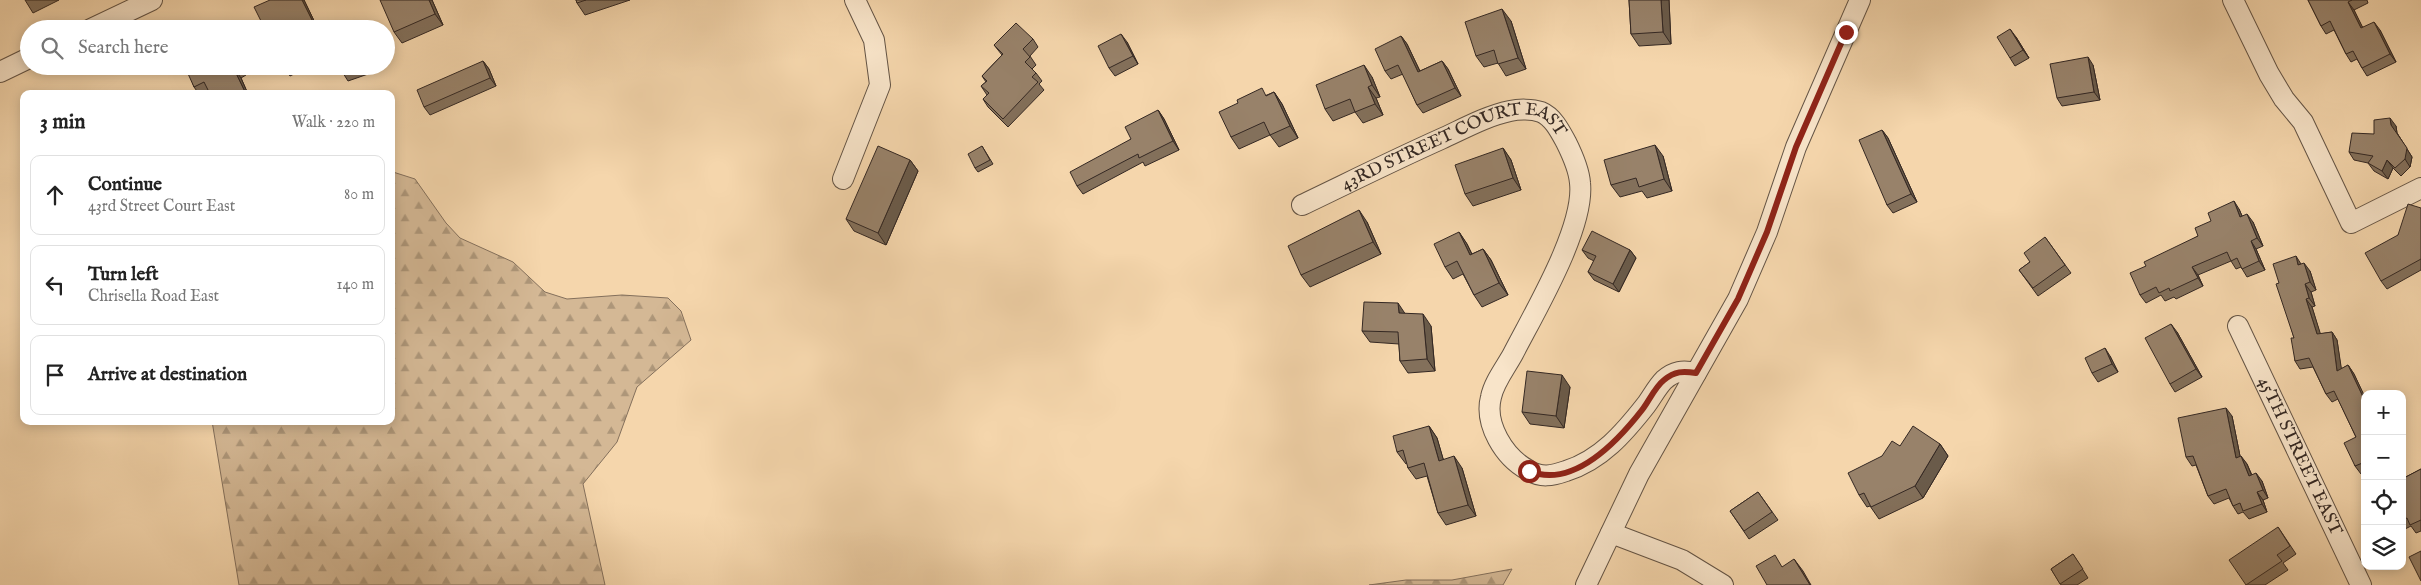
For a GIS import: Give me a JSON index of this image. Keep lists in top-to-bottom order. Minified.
{"streets":{"street":["43RD STREET COURT EAST","45TH STREET EAST"]},"page":{"search":"Search here","heading":["3 min","Walk · 220 m"],"list":[["Continue","43rd Street Court East","80 m"],["Turn left","Chrisella Road East","140 m"],"Arrive at destination"],"map_buttons":["+","−"]}}
